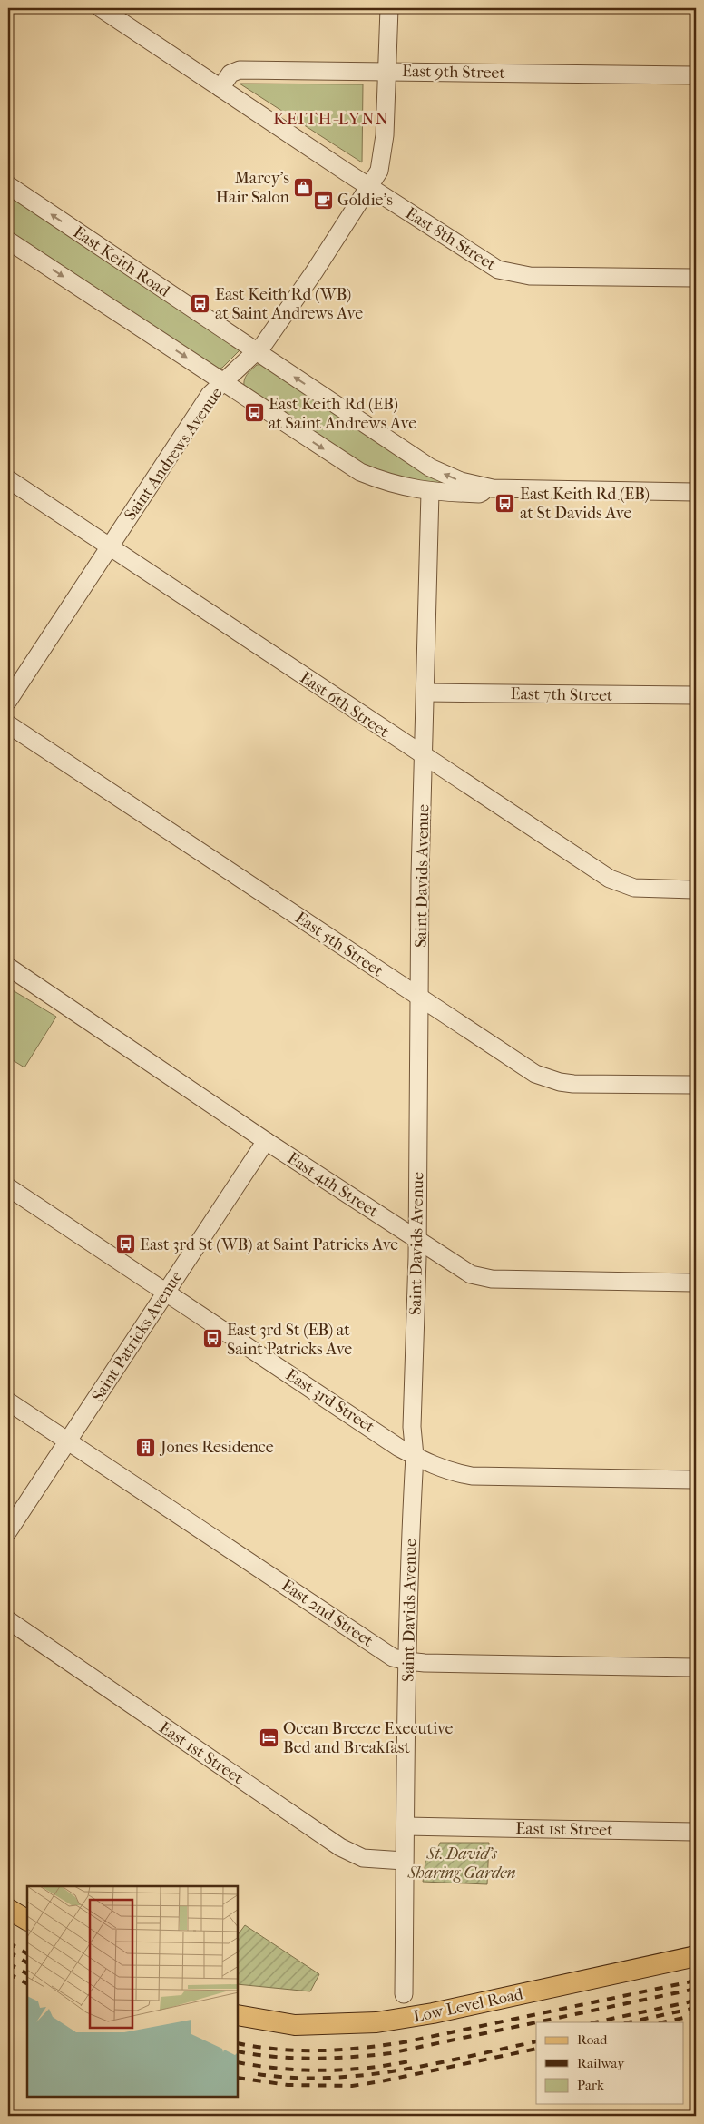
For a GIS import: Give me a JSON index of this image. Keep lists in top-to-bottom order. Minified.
{"streets":{"main road":["Low Level Road"],"street":["East 9th Street","East 8th Street","East Keith Road","Saint Andrews Avenue","East 7th Street","East 6th Street","Saint Davids Avenue","East 5th Street","East 4th Street","Saint Patricks Avenue","East 3rd Street","East 2nd Street","East 1st Street"]},"crossings":[["East 9th Street","East 8th Street"],["East 9th Street","Saint Andrews Avenue"],["East 8th Street","Saint Andrews Avenue"],["East Keith Road","Saint Andrews Avenue"],["East Keith Road","Saint Davids Avenue"],["Saint Andrews Avenue","East 6th Street"],["East 7th Street","Saint Davids Avenue"],["East 6th Street","Saint Davids Avenue"],["Saint Davids Avenue","East 5th Street"],["Saint Davids Avenue","East 4th Street"],["Saint Davids Avenue","East 3rd Street"],["Saint Davids Avenue","East 2nd Street"],["Saint Davids Avenue","East 1st Street"],["East 4th Street","Saint Patricks Avenue"],["Saint Patricks Avenue","East 3rd Street"],["Saint Patricks Avenue","East 2nd Street"]],"districts":["KEITH-LYNN"],"parks":["St. David’s Sharing Garden"],"places":{"shop":["Marcy's Hair Salon"],"cafe":["Goldie's"],"bus stop":["East Keith Rd (WB) at Saint Andrews Ave","East Keith Rd (EB) at Saint Andrews Ave","East Keith Rd (EB) at St Davids Ave","East 3rd St (WB) at Saint Patricks Ave","East 3rd St (EB) at Saint Patricks Ave"],"building":["Jones Residence"],"hotel":["Ocean Breeze Executive Bed and Breakfast"]},"legend":["Road","Railway","Park"]}
